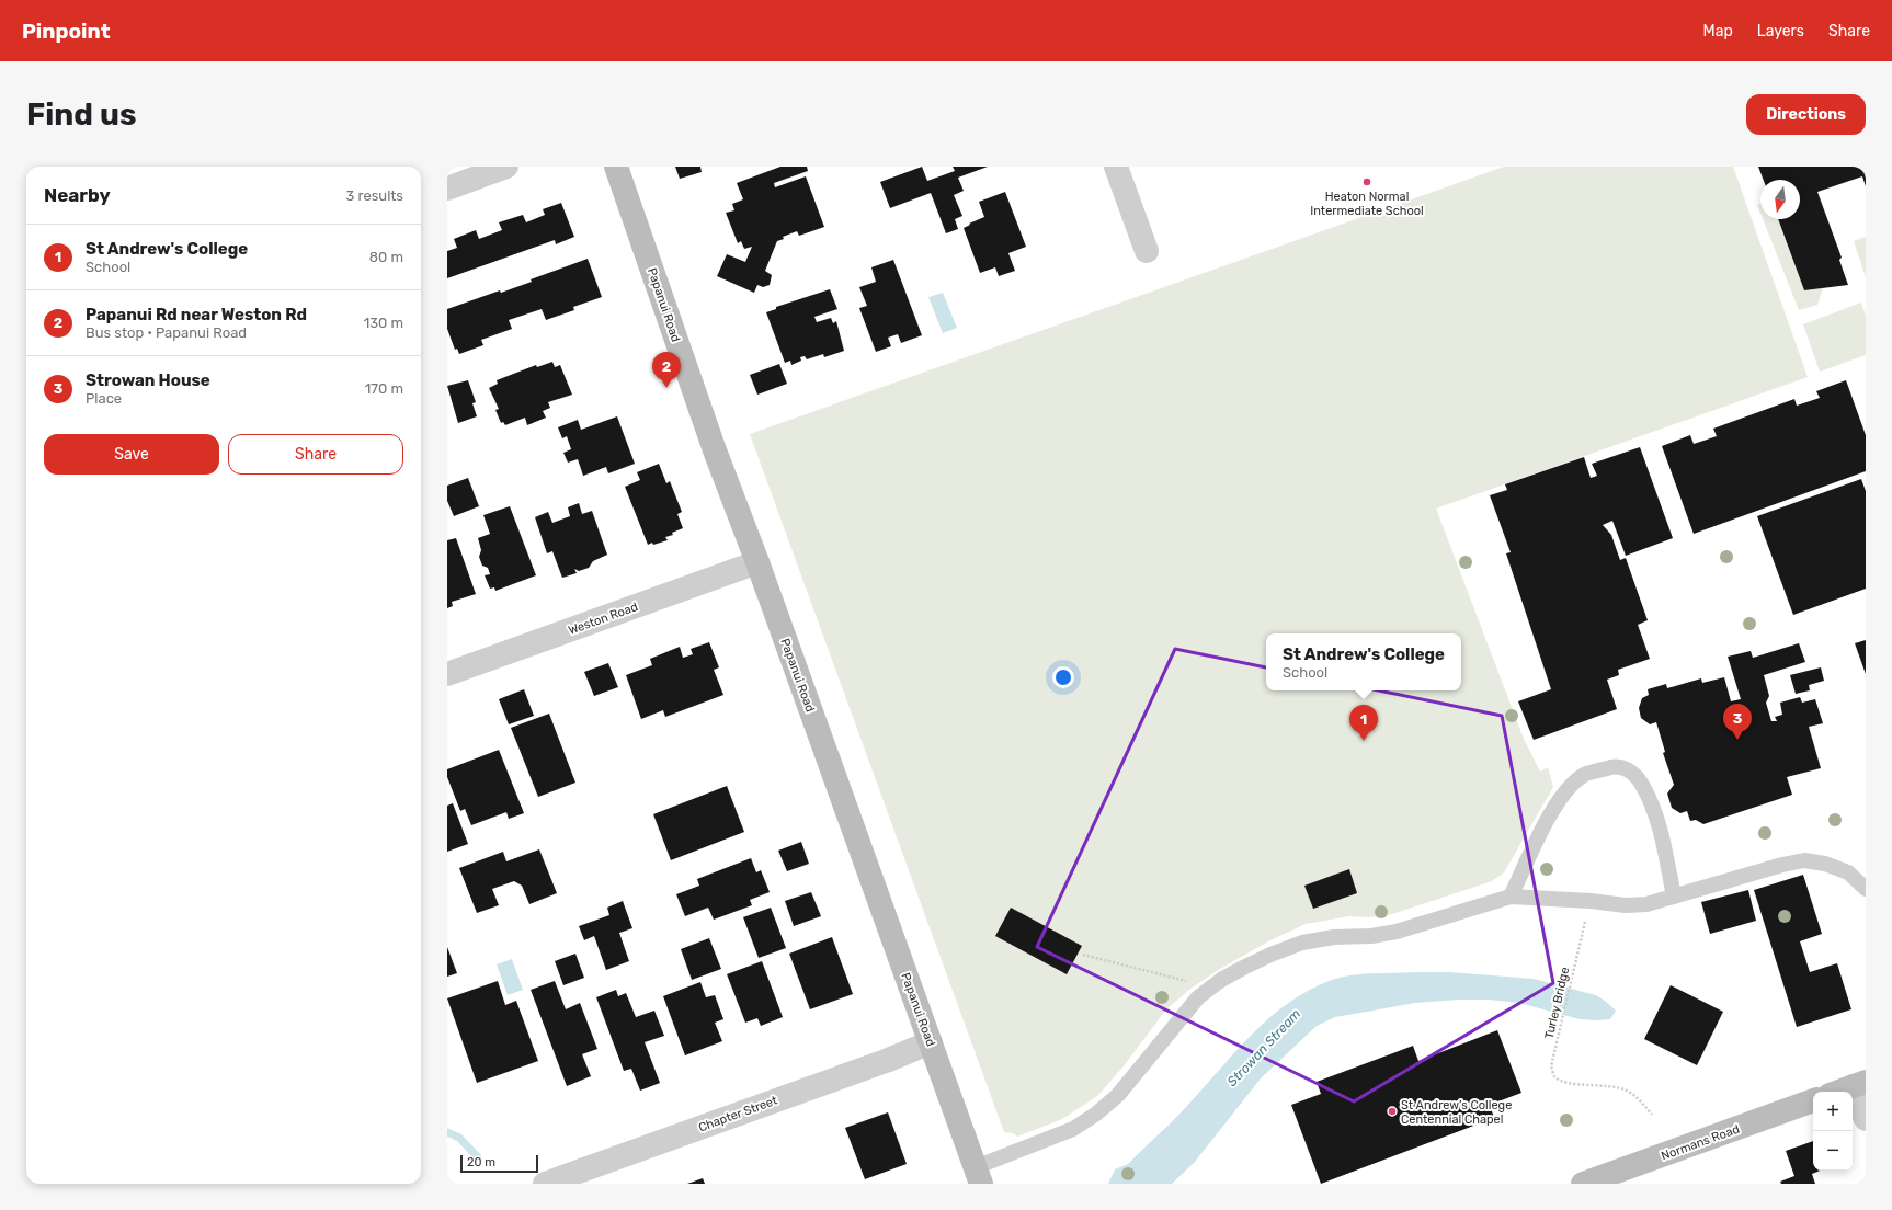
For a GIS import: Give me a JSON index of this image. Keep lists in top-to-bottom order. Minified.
{"streets":{"main road":["Papanui Road","Normans Road"],"street":["Weston Road","Chapter Street"],"path":["Turley Bridge"]},"crossings":[["Papanui Road","Weston Road"],["Papanui Road","Chapter Street"]],"water":["Strowan Stream"],"places":["Heaton Normal Intermediate School","St Andrew’s College Centennial Chapel"],"scale_bar":"20 m","north":"bottom","page":{"header":"Pinpoint","nav":["Map","Layers","Share"],"buttons":["Directions",["Save","Share"]],"title":"Find us","heading":["Nearby","3 results"],"list":[{"mark":"1","name":"St Andrew's College","note":"School","value":"80 m"},{"mark":"2","name":"Papanui Rd near Weston Rd","note":"Bus stop · Papanui Road","value":"130 m"},{"mark":"3","name":"Strowan House","note":"Place","value":"170 m"}],"pins":["2","3","1"],"popup":["St Andrew's College","School"],"map_buttons":["+","−"],"scale":"20 m"}}
